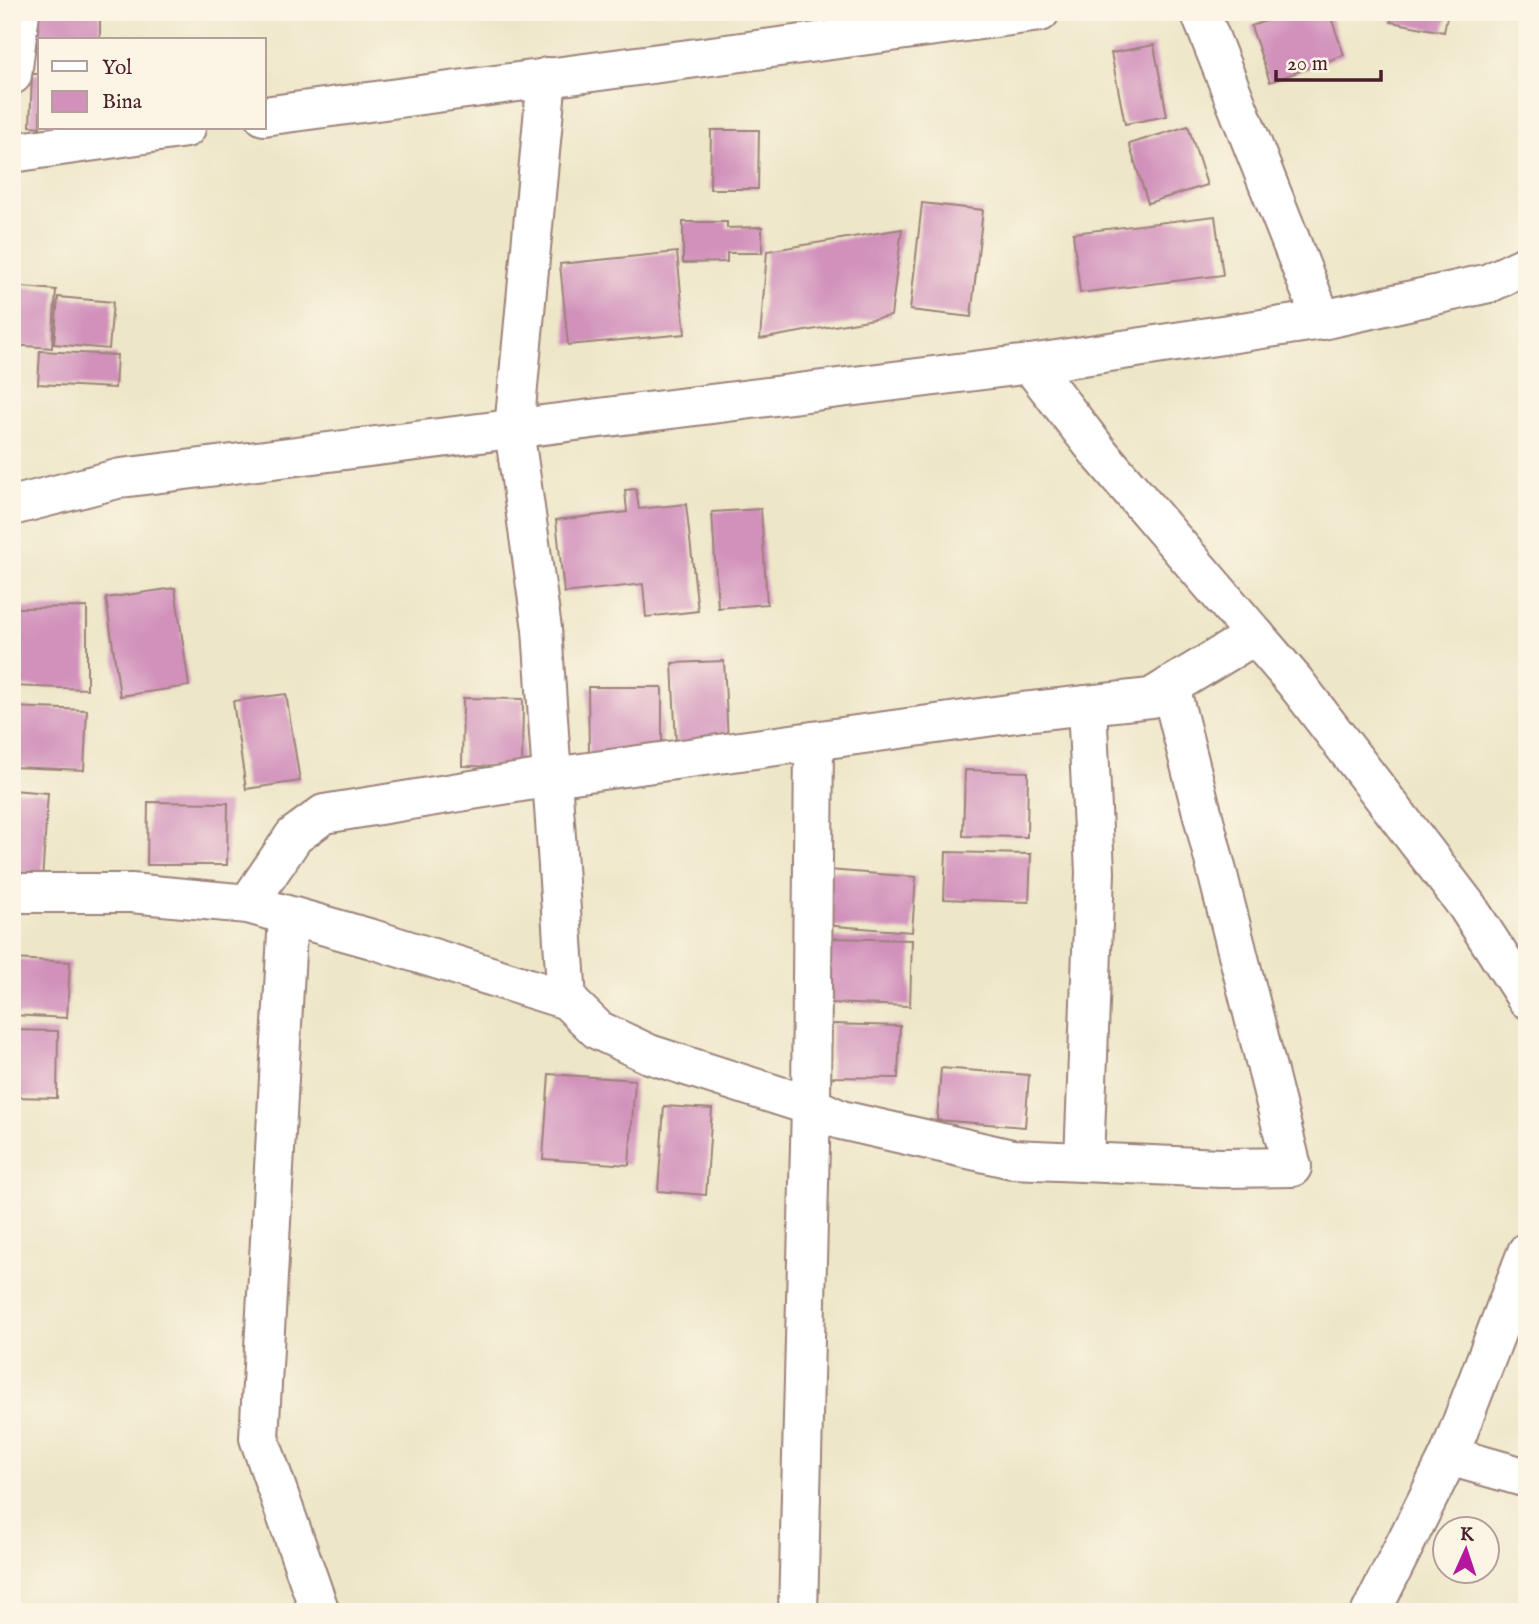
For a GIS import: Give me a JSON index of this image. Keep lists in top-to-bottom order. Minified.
{"legend":["Yol","Bina"],"scale_bar":"20 m","north":"top"}
